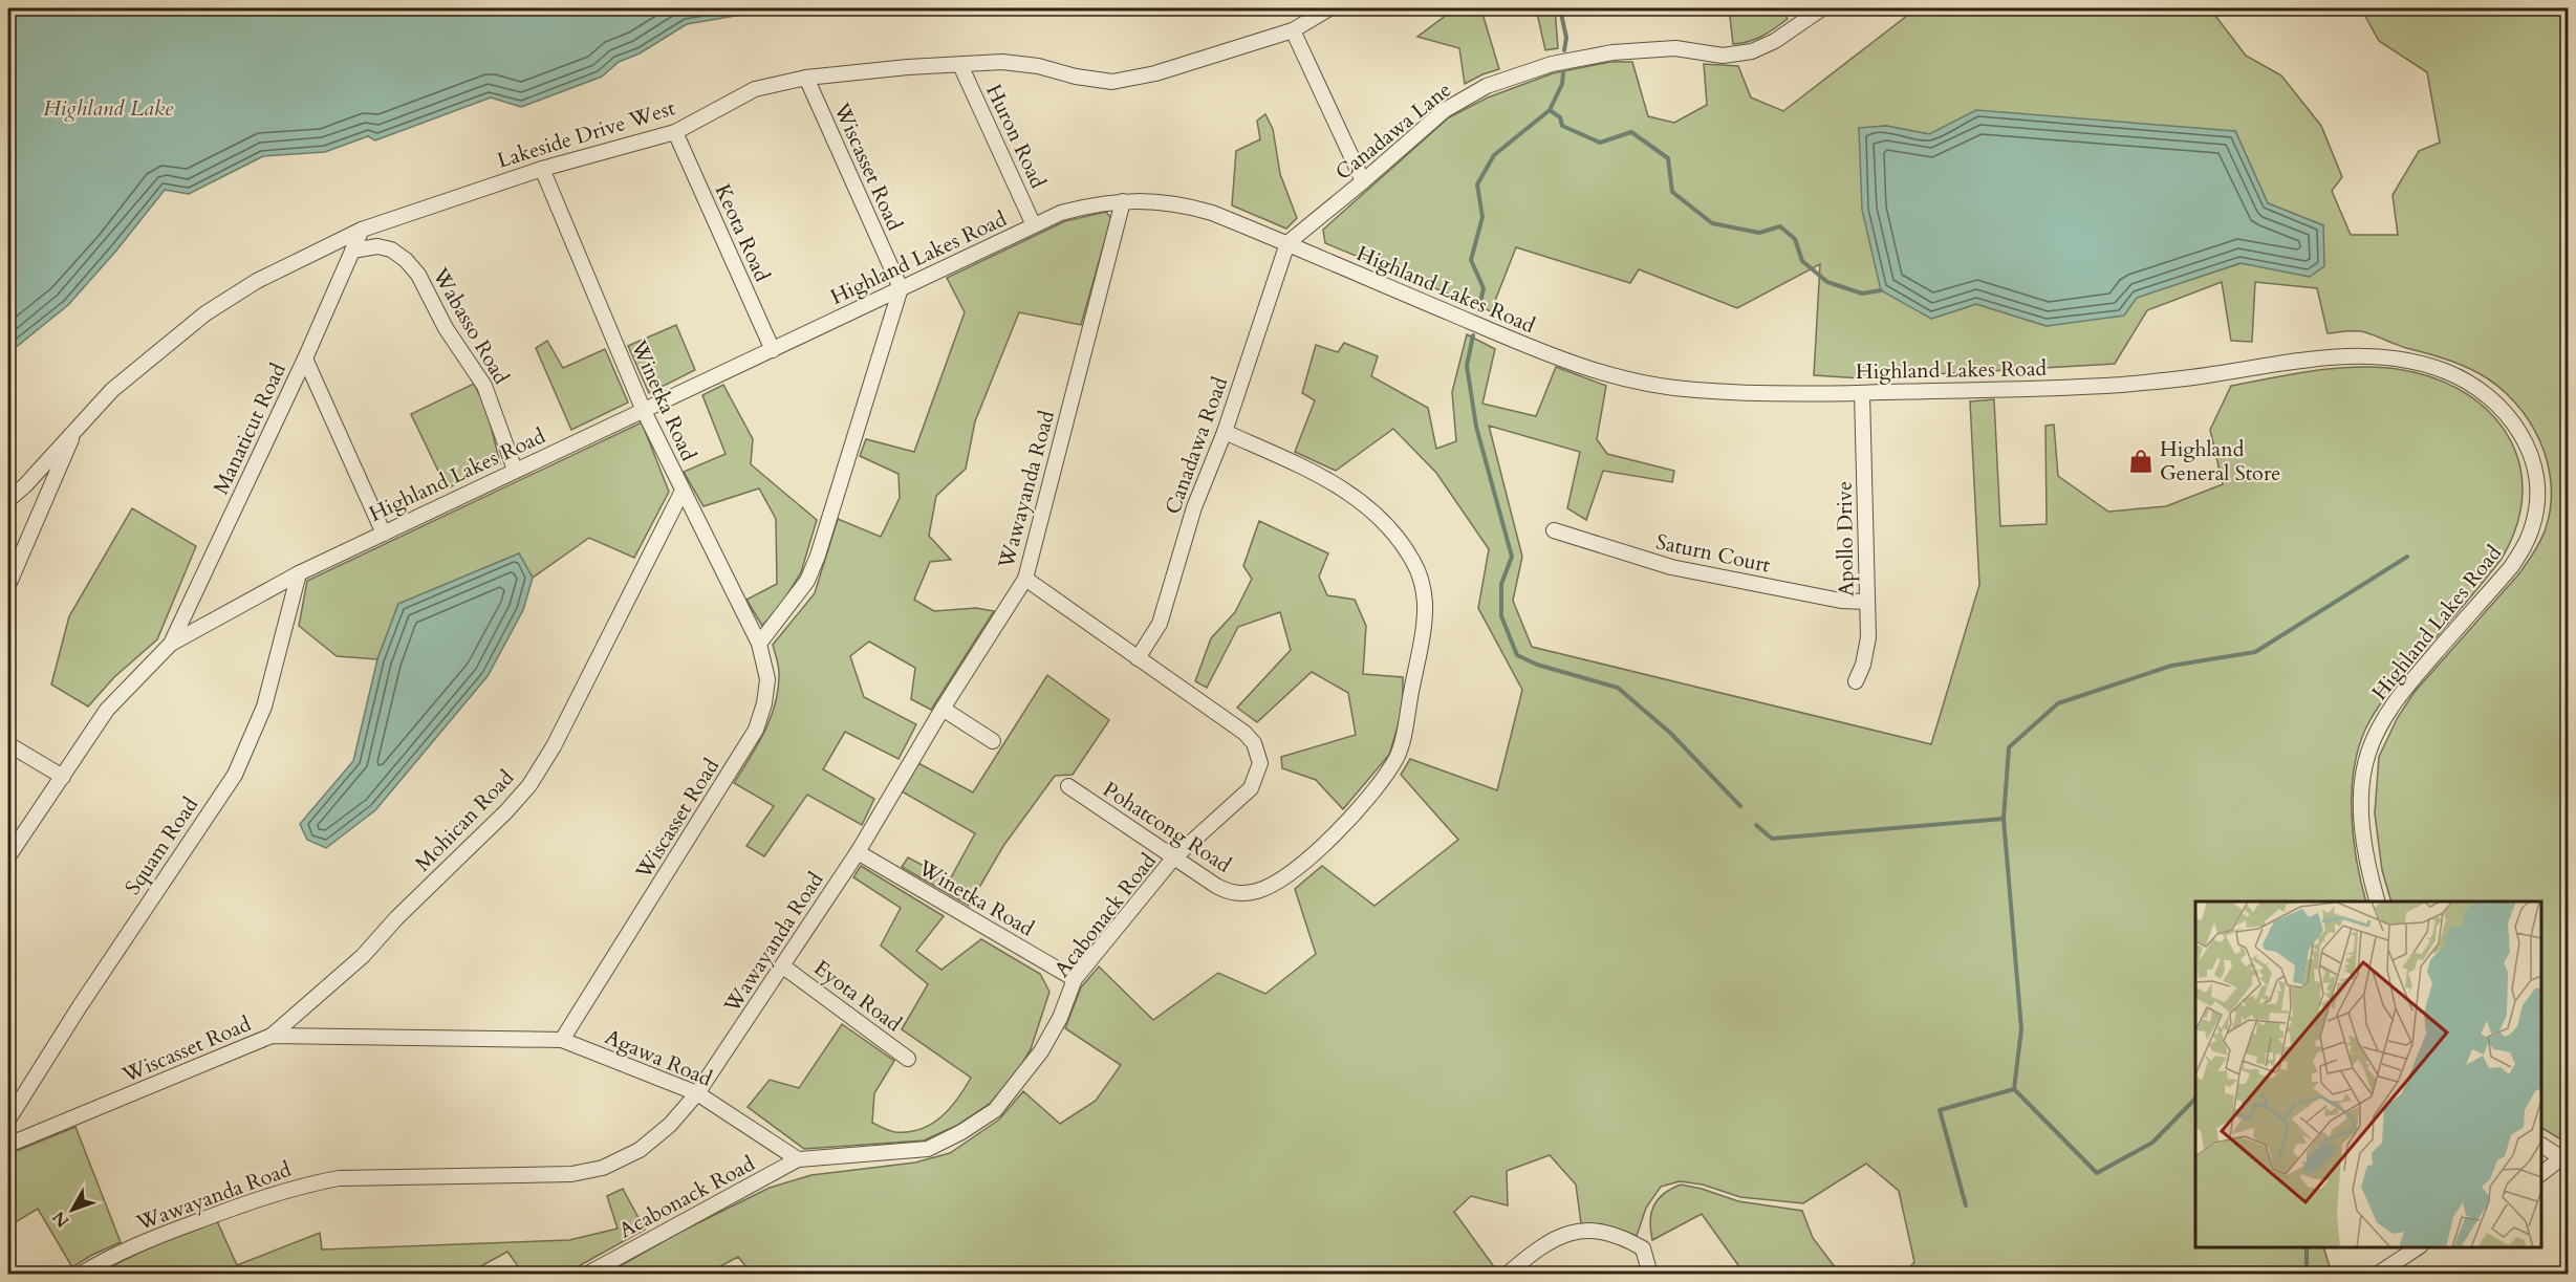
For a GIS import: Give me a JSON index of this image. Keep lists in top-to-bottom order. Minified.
{"streets":{"street":["Canadawa Lane","Lakeside Drive West","Huron Road","Wiscasset Road","Keota Road","Highland Lakes Road","Wabasso Road","Winetka Road","Manaticut Road","Canadawa Road","Wawayanda Road","Apollo Drive","Saturn Court","Mohican Road","Pohatcong Road","Squam Road","Acabonack Road","Eyota Road","Agawa Road"]},"crossings":[["Canadawa Lane","Highland Lakes Road"],["Canadawa Lane","Canadawa Road"],["Lakeside Drive West","Huron Road"],["Lakeside Drive West","Wiscasset Road"],["Lakeside Drive West","Keota Road"],["Lakeside Drive West","Winetka Road"],["Lakeside Drive West","Manaticut Road"],["Huron Road","Highland Lakes Road"],["Wiscasset Road","Highland Lakes Road"],["Wiscasset Road","Winetka Road"],["Wiscasset Road","Mohican Road"],["Wiscasset Road","Agawa Road"],["Keota Road","Highland Lakes Road"],["Highland Lakes Road","Wabasso Road"],["Highland Lakes Road","Winetka Road"],["Highland Lakes Road","Manaticut Road"],["Highland Lakes Road","Canadawa Road"],["Highland Lakes Road","Wawayanda Road"],["Highland Lakes Road","Apollo Drive"],["Highland Lakes Road","Squam Road"],["Wabasso Road","Manaticut Road"],["Winetka Road","Wawayanda Road"],["Winetka Road","Mohican Road"],["Winetka Road","Acabonack Road"],["Canadawa Road","Pohatcong Road"],["Canadawa Road","Acabonack Road"],["Wawayanda Road","Acabonack Road"],["Wawayanda Road","Eyota Road"],["Wawayanda Road","Agawa Road"],["Apollo Drive","Saturn Court"],["Pohatcong Road","Acabonack Road"],["Acabonack Road","Agawa Road"]],"water":["Highland Lake"],"places":{"shop":["Highland General Store"]},"north":"bottom left"}
